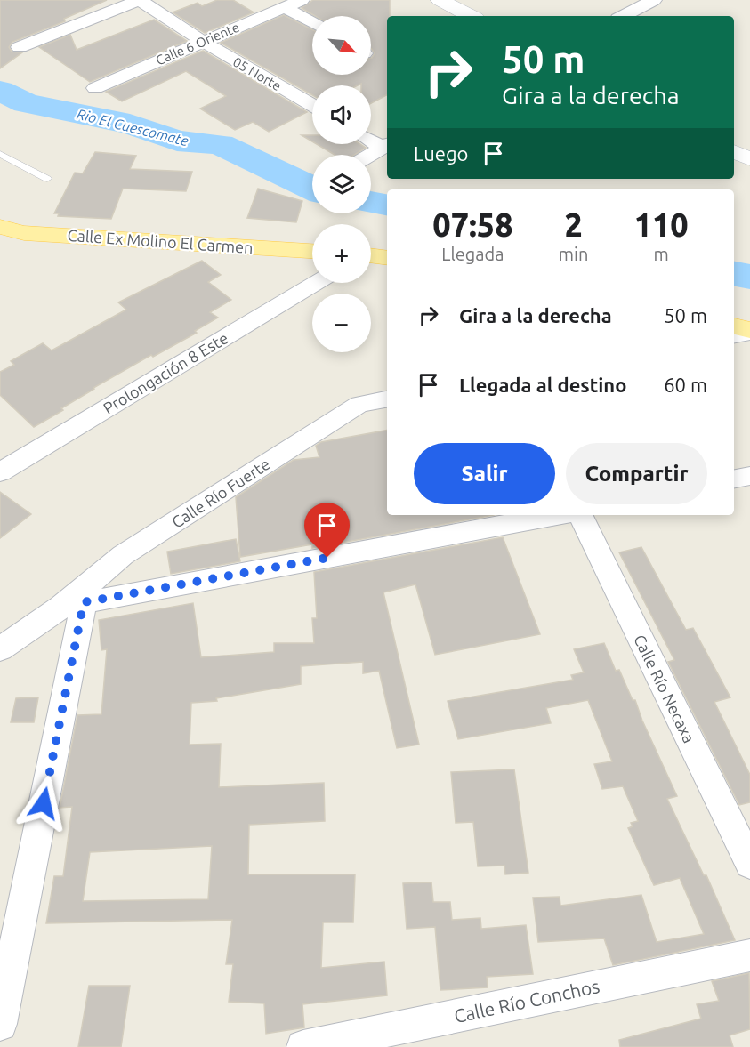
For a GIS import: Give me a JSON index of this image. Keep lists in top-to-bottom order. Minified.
{"streets":{"main road":["Calle Ex Molino El Carmen"],"street":["Calle 6 Oriente","05 Norte","Prolongación 8 Este","Calle Río Fuerte","Calle Río Necaxa","Calle Río Conchos"]},"crossings":[["Calle 6 Oriente","05 Norte"]],"water":["Rio El Cuescomate"],"north":"bottom right","page":{"map_buttons":["+","−"],"turn":["50 m","Gira a la derecha"],"then":"Luego","eta":["07:58","Llegada","2","min","110","m"],"list":[{"name":"Gira a la derecha","value":"50 m"},{"name":"Llegada al destino","value":"60 m"}],"buttons":["Salir","Compartir"]}}
